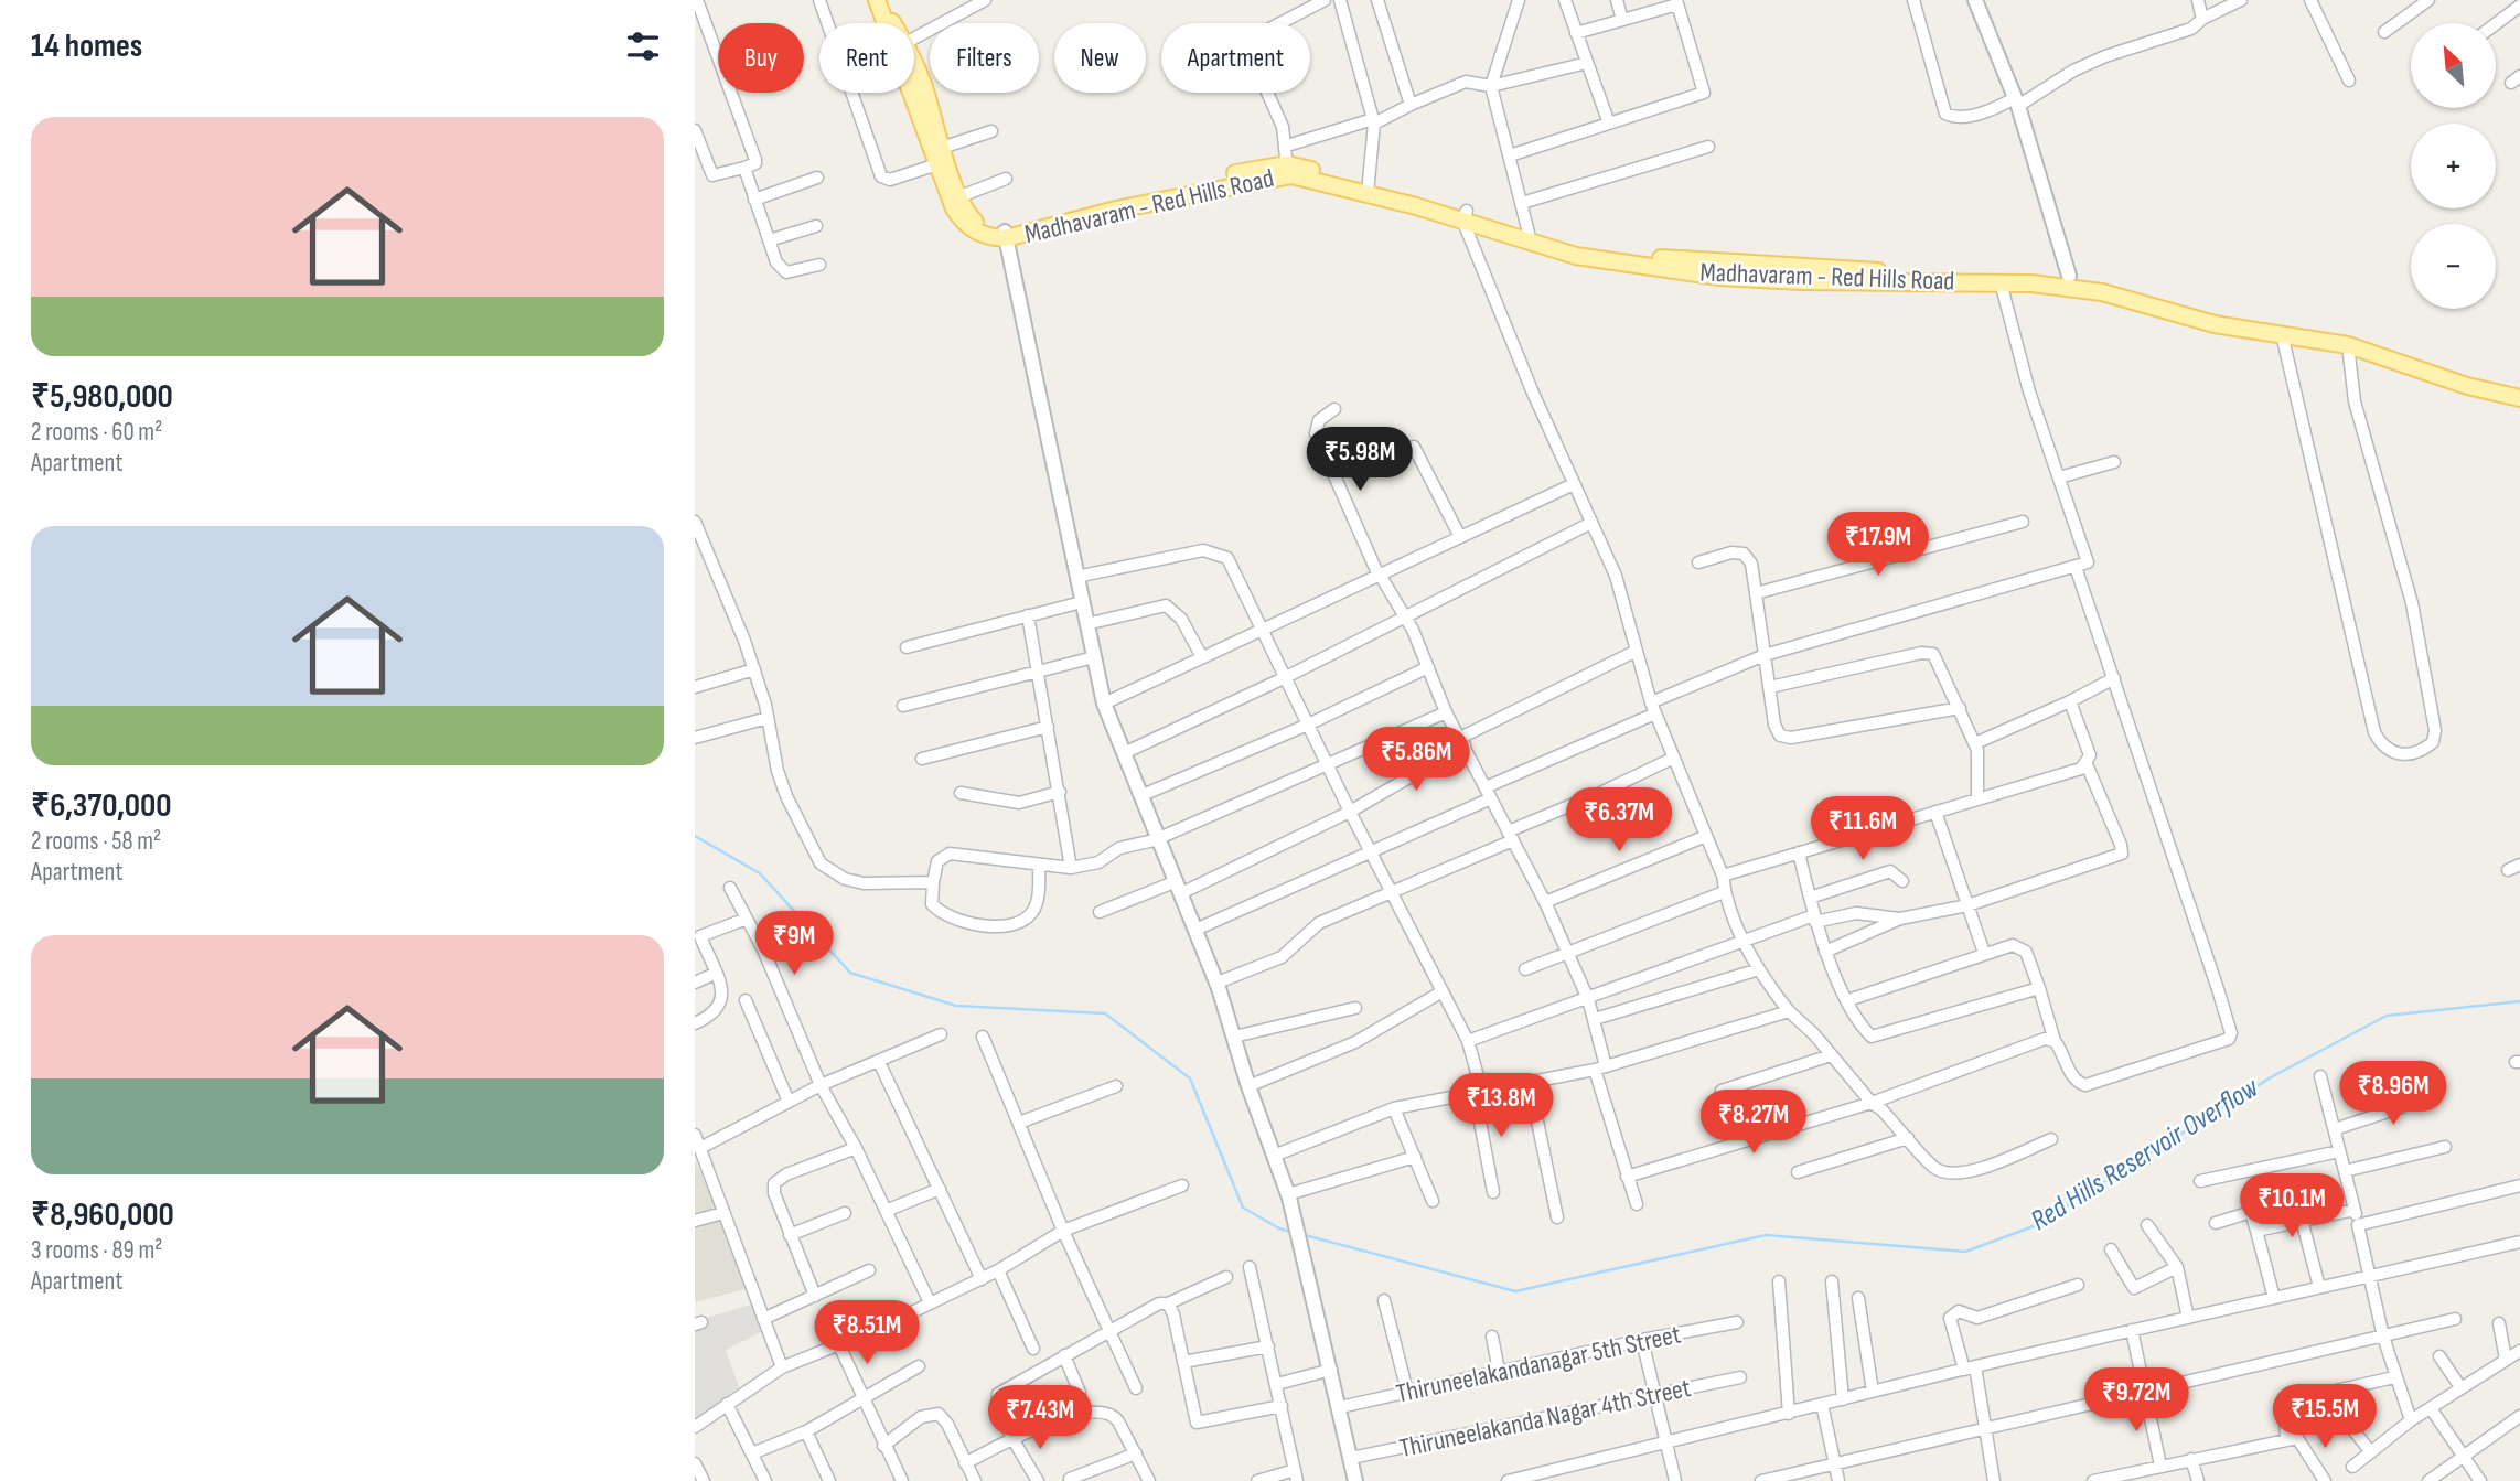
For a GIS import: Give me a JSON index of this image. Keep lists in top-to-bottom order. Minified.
{"streets":{"main road":["Madhavaram - Red Hills Road"],"street":["Thiruneelakandanagar 5th Street","Thiruneelakanda Nagar 4th Street"]},"water":["Red Hills Reservoir Overflow"],"north":"top left","page":{"heading":"14 homes","map_buttons":["+","−"],"chip":["Buy","Rent","Filters","New","Apartment"],"list":[{"name":"₹5,980,000","note":"2 rooms · 60 m² · Apartment"},{"name":"₹6,370,000","note":"2 rooms · 58 m² · Apartment"},{"name":"₹8,960,000","note":"3 rooms · 89 m² · Apartment"}],"price":["₹5.98M","₹17.9M","₹5.86M","₹6.37M","₹11.6M","₹9M","₹8.96M","₹13.8M","₹8.27M","₹10.1M","₹8.51M","₹9.72M","₹15.5M","₹7.43M"]}}
